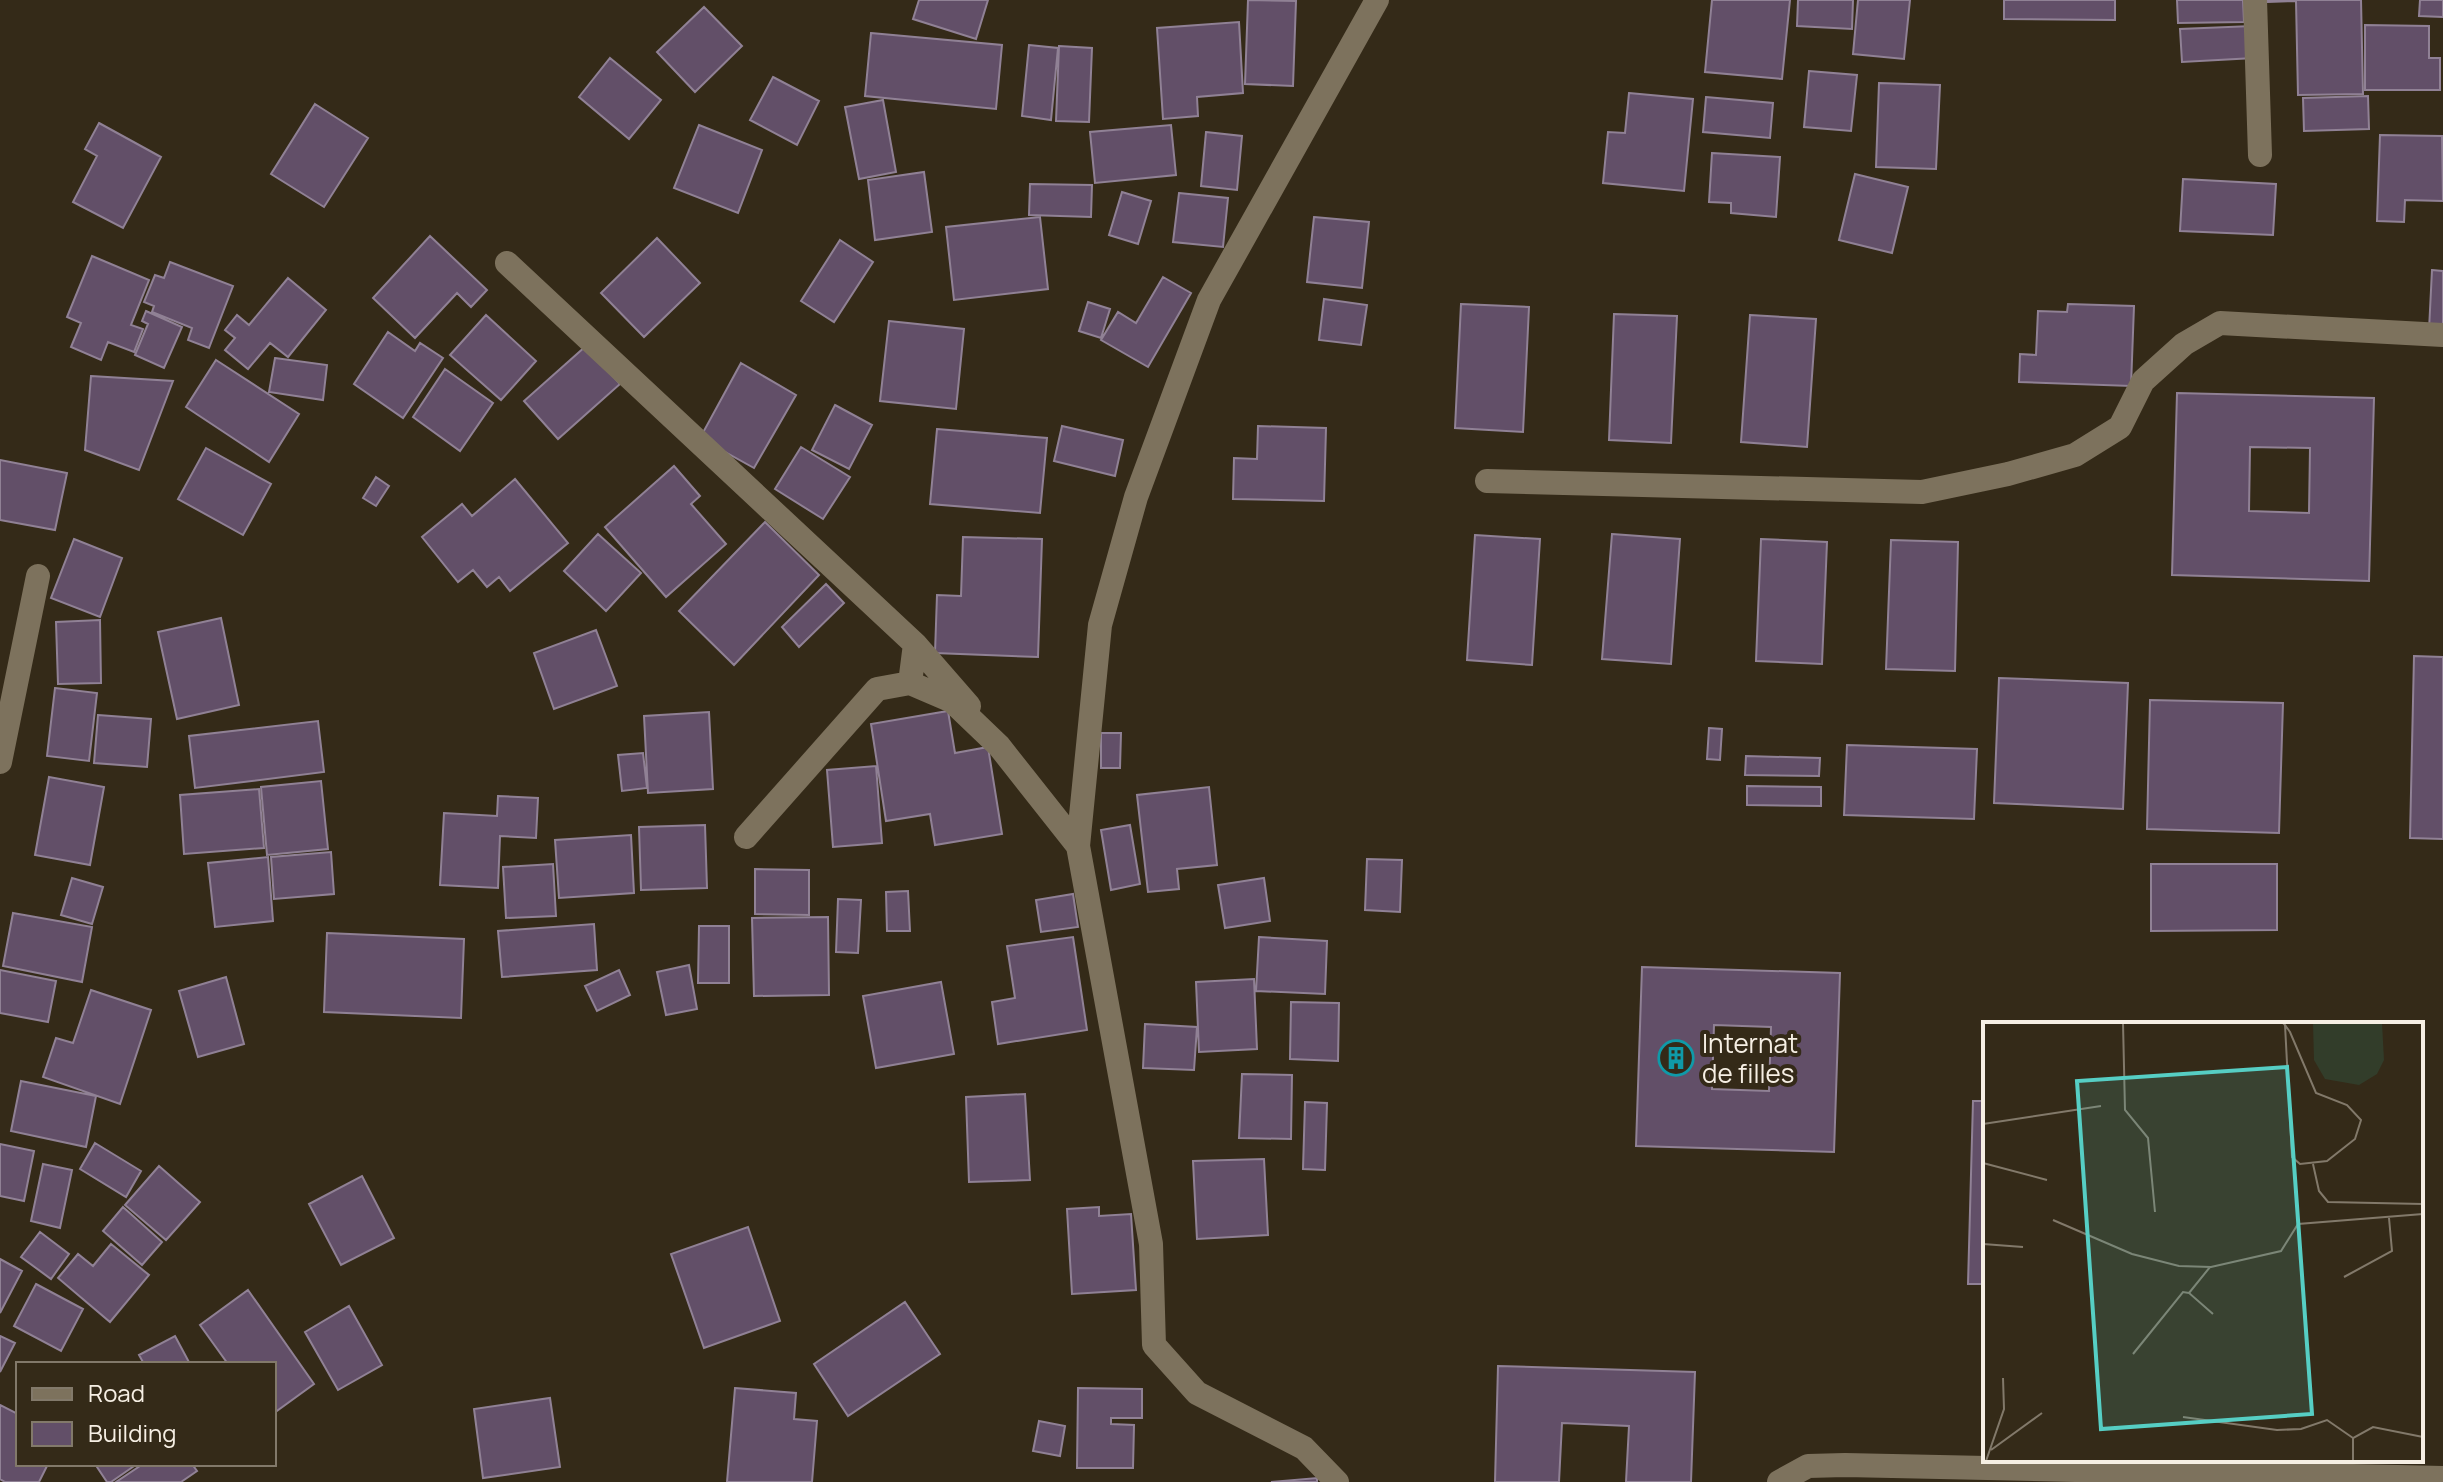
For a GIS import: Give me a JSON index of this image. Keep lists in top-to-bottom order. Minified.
{"places":{"building":["Internat de filles"]},"legend":["Road","Building"]}
